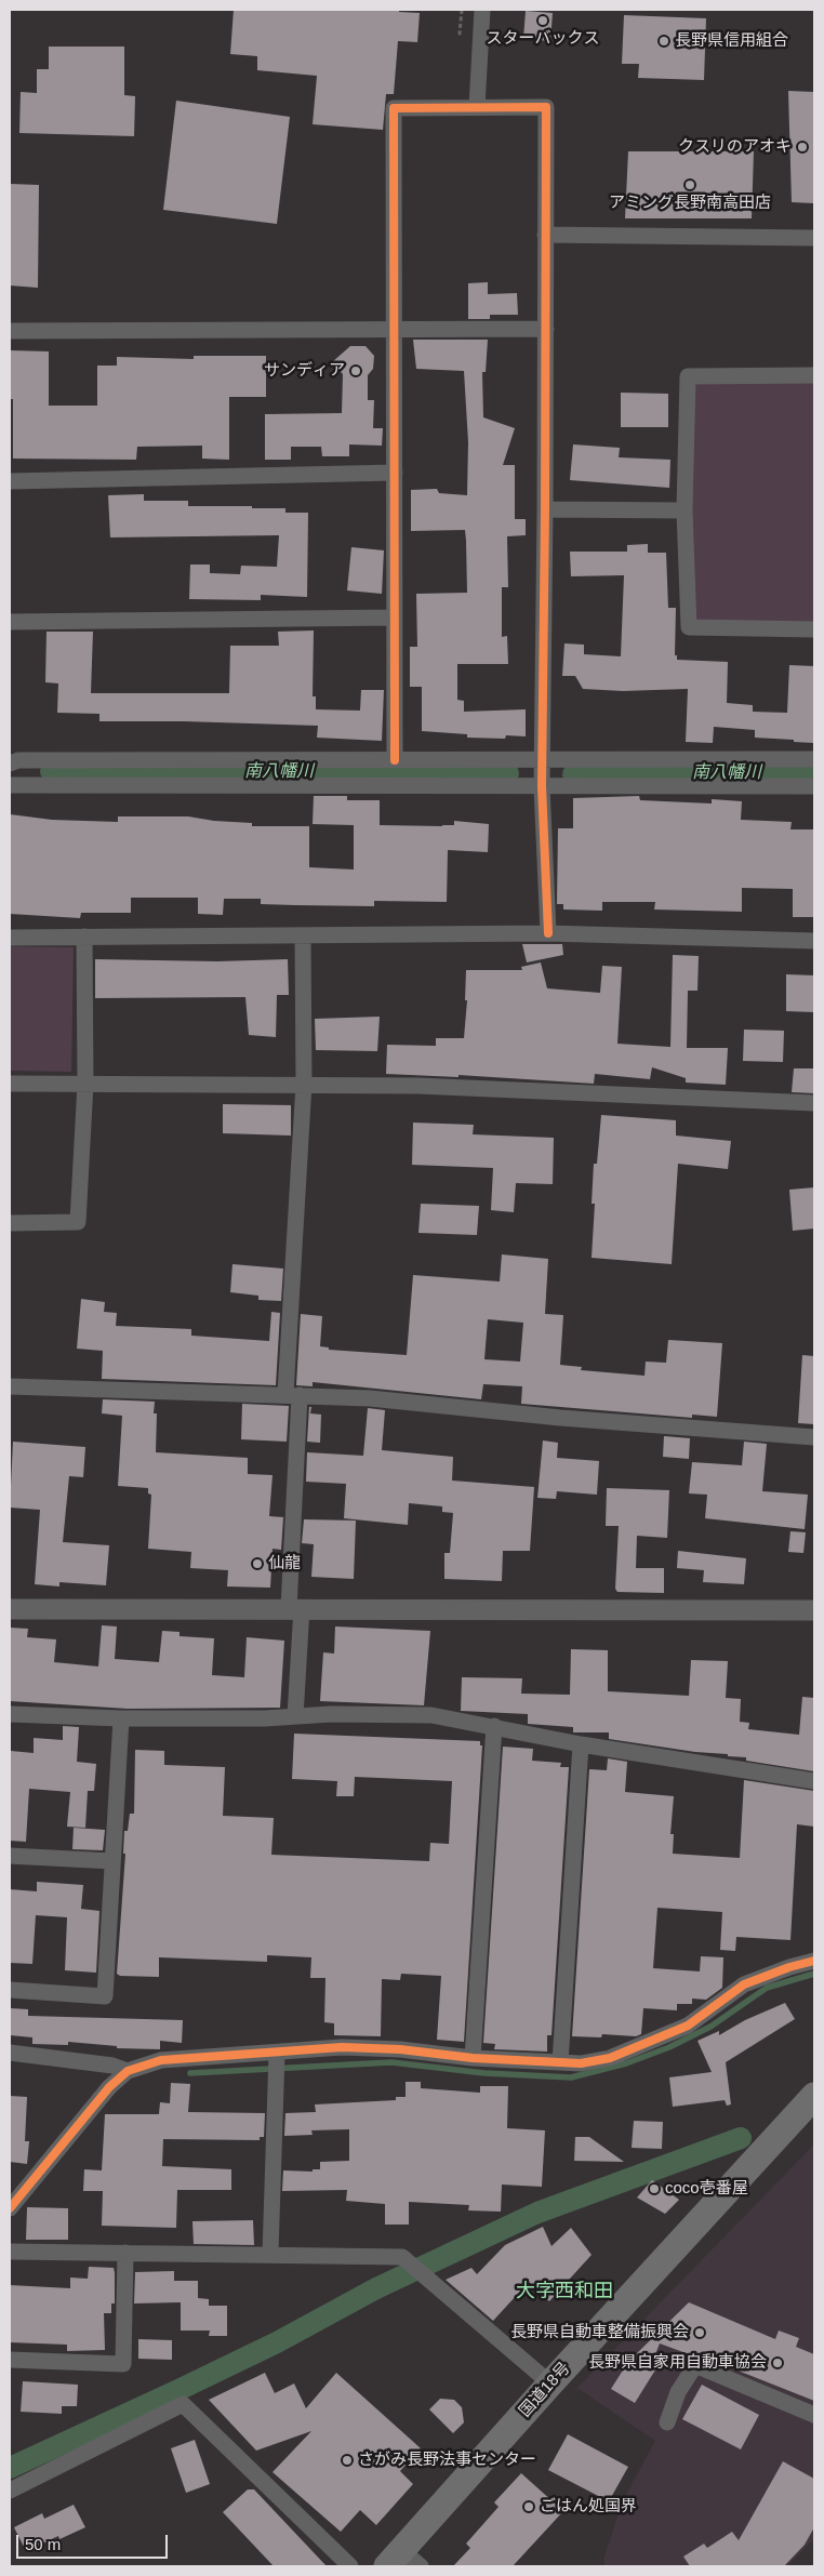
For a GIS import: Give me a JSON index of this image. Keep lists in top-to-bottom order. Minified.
{"streets":{"highway":["国道18号"]},"districts":["大字西和田"],"water":["南八幡川"],"places":["スターバックス","長野県信用組合","クスリのアオキ","アミング長野南高田店","サンディア","仙龍","coco壱番屋","長野県自動車整備振興会","長野県自家用自動車協会","さがみ長野法事センター","ごはん処国界"],"scale_bar":"50 m"}
